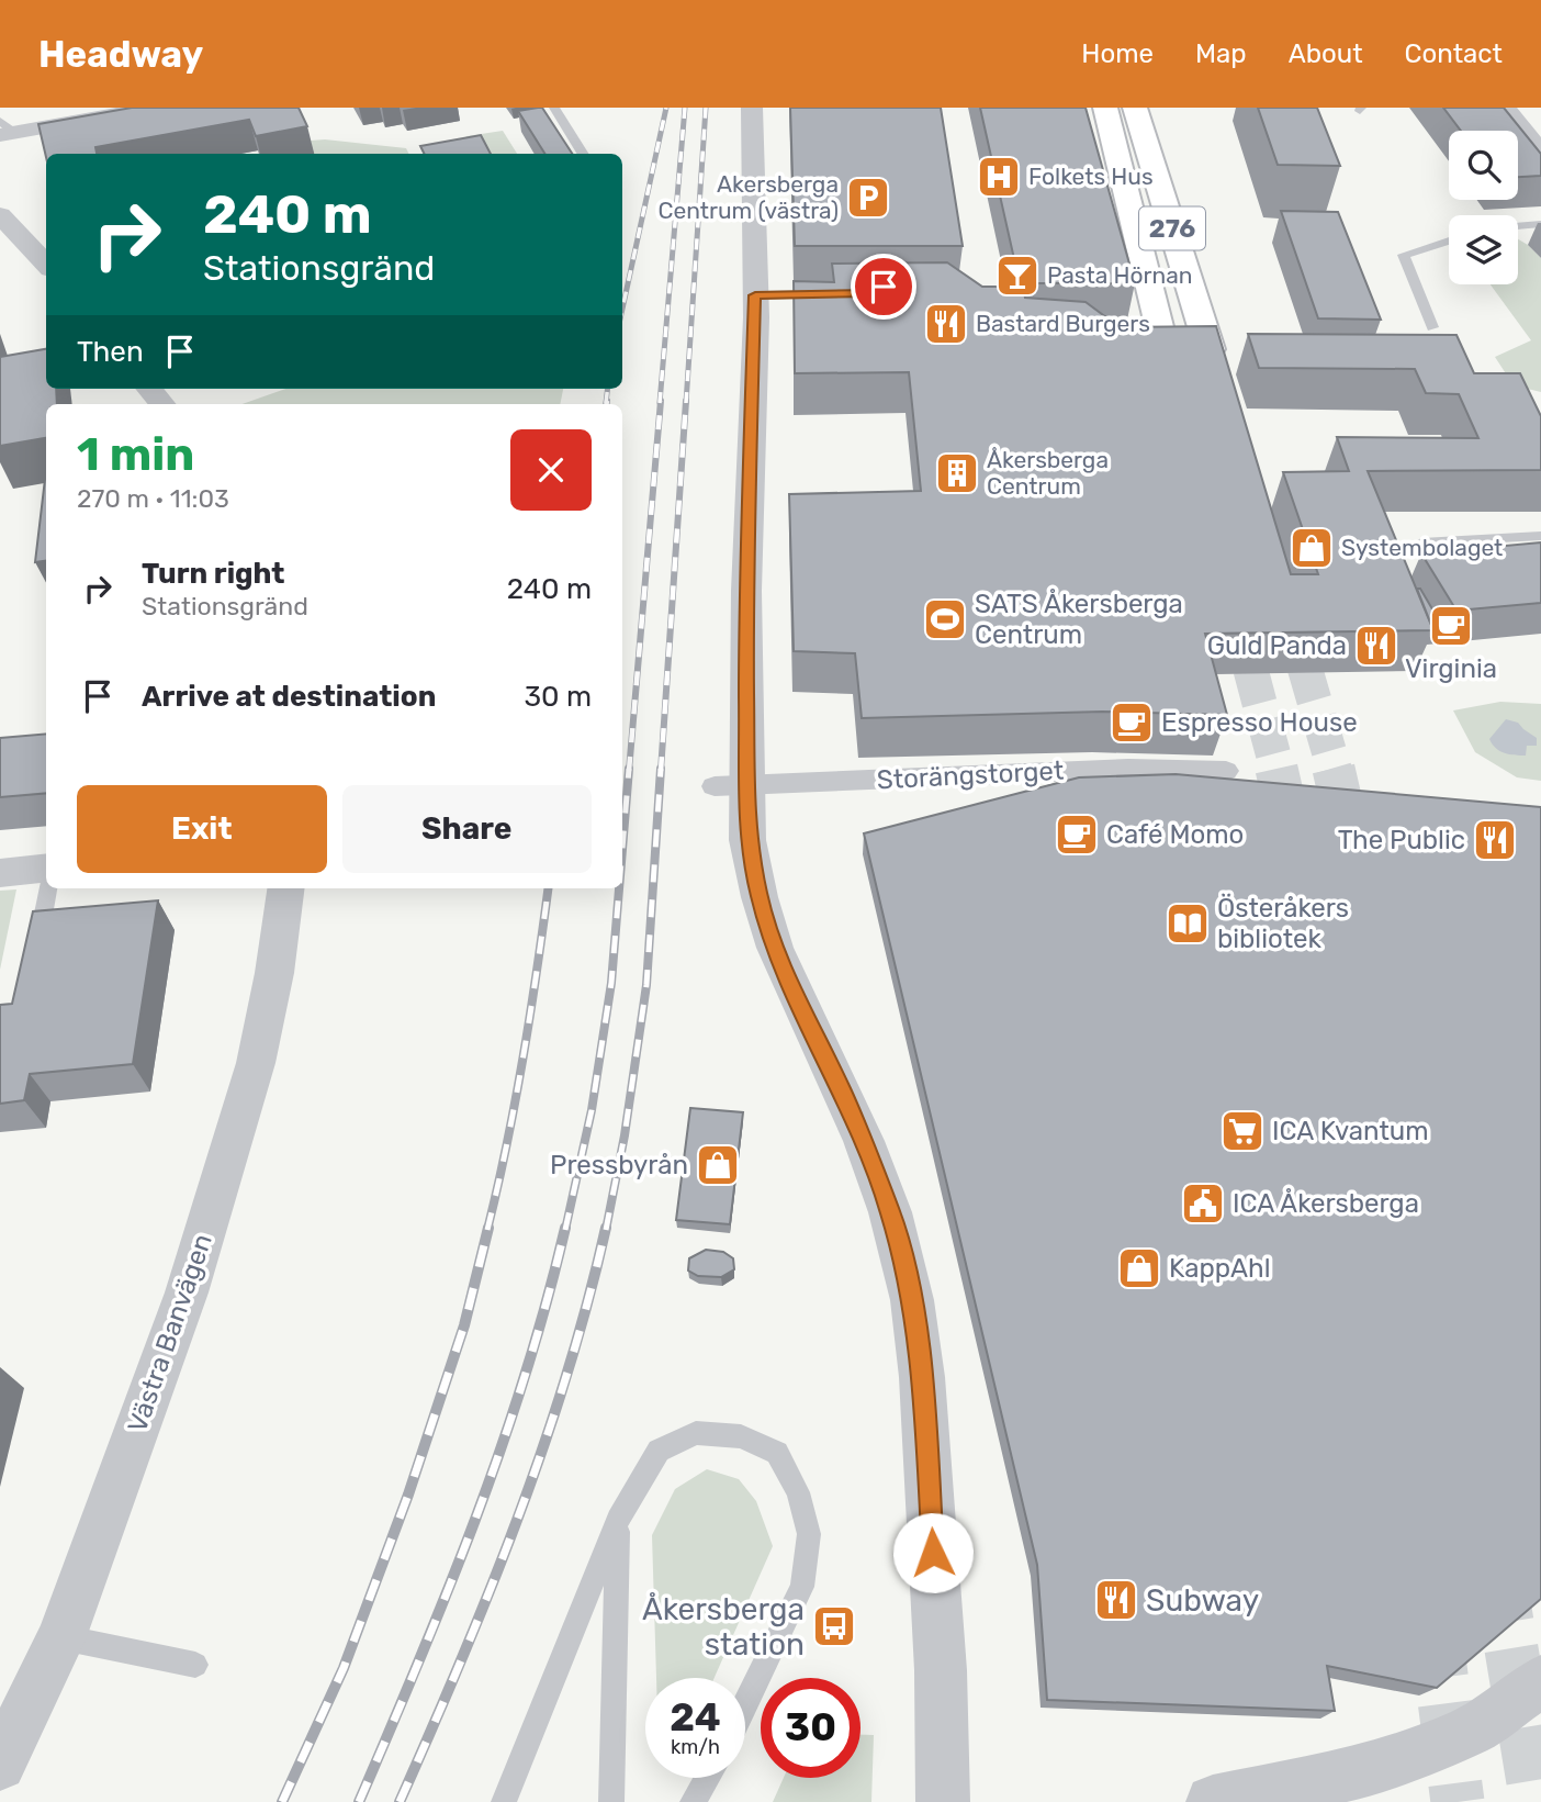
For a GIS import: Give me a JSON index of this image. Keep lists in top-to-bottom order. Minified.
{"streets":{"main road":["276"],"street":["Storängstorget","Västra Banvägen"]},"places":{"hospital":["Folkets Hus"],"parking":["Akersberga Centrum (västra)"],"bar":["Pasta Hörnan"],"restaurant":["Bastard Burgers","Guld Panda","The Public","Subway"],"building":["Åkersberga Centrum"],"shop":["Systembolaget","Pressbyrån","KappAhl"],"sports":["SATS Åkersberga Centrum"],"cafe":["Virginia","Espresso House","Café Momo"],"library":["Österåkers bibliotek"],"supermarket":["ICA Kvantum"],"public building":["ICA Åkersberga"],"bus stop":["Åkersberga station"]},"page":{"header":"Headway","nav":["Home","Map","About","Contact"],"turn":["240 m","Stationsgränd"],"then":"Then","heading":["1 min","270 m · 11:03"],"list":[{"name":"Turn right","note":"Stationsgränd","value":"240 m"},{"name":"Arrive at destination","value":"30 m"}],"buttons":["Exit","Share"],"speed":"24 km/h","limit":"30"}}
